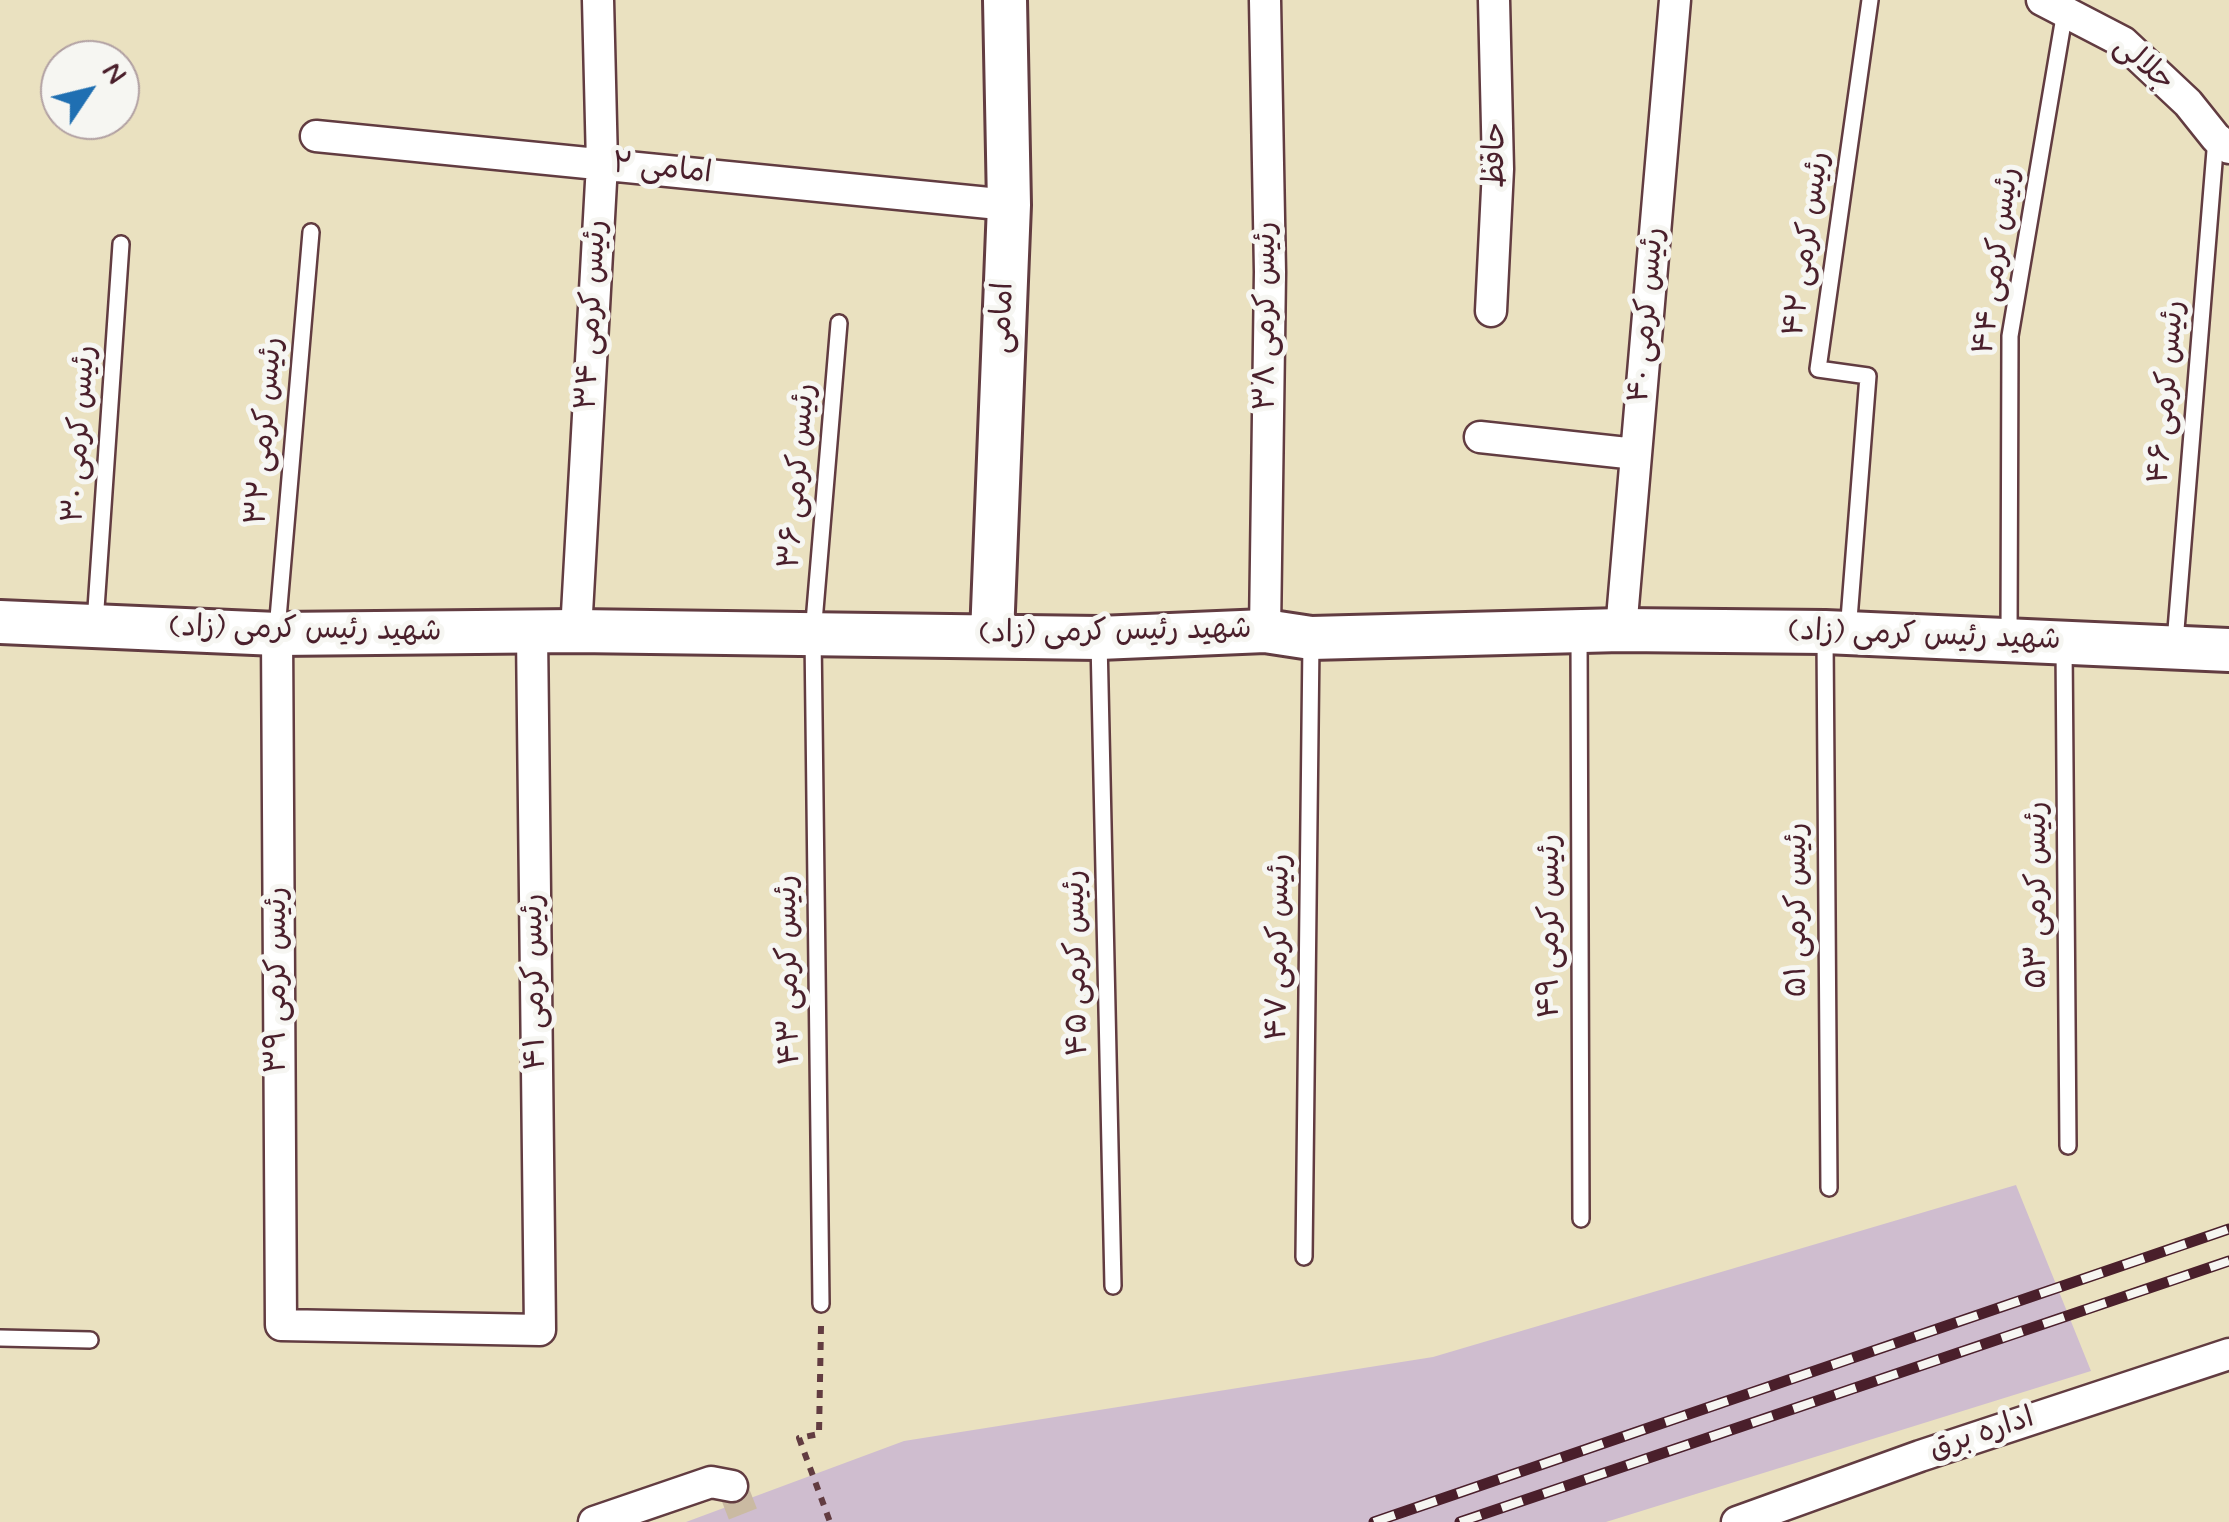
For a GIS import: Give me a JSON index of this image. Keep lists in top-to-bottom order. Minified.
{"streets":{"main road":["امامی","شهید رئیس کرمی (زاد)"],"street":["جلالی","حافظ","امامی ۲","رئیس کرمی ۳۴","رئیس کرمی ۴۰","رئیس کرمی ۳۸","رئیس کرمی ۳۹","رئیس کرمی ۴۱","اداره برق"],"lane":["رئیس کرمی ۴۲","رئیس کرمی ۴۴","رئیس کرمی ۴۶","رئیس کرمی ۳۲","رئیس کرمی ۳۰","رئیس کرمی ۳۶","رئیس کرمی ۵۳","رئیس کرمی ۵۱","رئیس کرمی ۴۹","رئیس کرمی ۴۷","رئیس کرمی ۴۵","رئیس کرمی ۴۳"]},"crossings":[["جلالی","رئیس کرمی ۴۴"],["جلالی","رئیس کرمی ۴۶"],["امامی ۲","رئیس کرمی ۳۴"],["امامی ۲","امامی"],["رئیس کرمی ۴۲","شهید رئیس کرمی (زاد)"],["رئیس کرمی ۴۲","رئیس کرمی ۵۱"],["رئیس کرمی ۴۴","شهید رئیس کرمی (زاد)"],["رئیس کرمی ۳۴","شهید رئیس کرمی (زاد)"],["رئیس کرمی ۴۰","شهید رئیس کرمی (زاد)"],["رئیس کرمی ۳۸","شهید رئیس کرمی (زاد)"],["امامی","شهید رئیس کرمی (زاد)"],["رئیس کرمی ۴۶","شهید رئیس کرمی (زاد)"],["رئیس کرمی ۳۲","شهید رئیس کرمی (زاد)"],["رئیس کرمی ۳۲","رئیس کرمی ۳۹"],["رئیس کرمی ۳۰","شهید رئیس کرمی (زاد)"],["رئیس کرمی ۳۶","شهید رئیس کرمی (زاد)"],["رئیس کرمی ۳۶","رئیس کرمی ۴۳"],["شهید رئیس کرمی (زاد)","رئیس کرمی ۵۳"],["شهید رئیس کرمی (زاد)","رئیس کرمی ۵۱"],["شهید رئیس کرمی (زاد)","رئیس کرمی ۴۹"],["شهید رئیس کرمی (زاد)","رئیس کرمی ۴۷"],["شهید رئیس کرمی (زاد)","رئیس کرمی ۴۵"],["شهید رئیس کرمی (زاد)","رئیس کرمی ۴۳"],["شهید رئیس کرمی (زاد)","رئیس کرمی ۳۹"],["شهید رئیس کرمی (زاد)","رئیس کرمی ۴۱"],["رئیس کرمی ۳۹","رئیس کرمی ۴۱"]],"north":"top right"}
